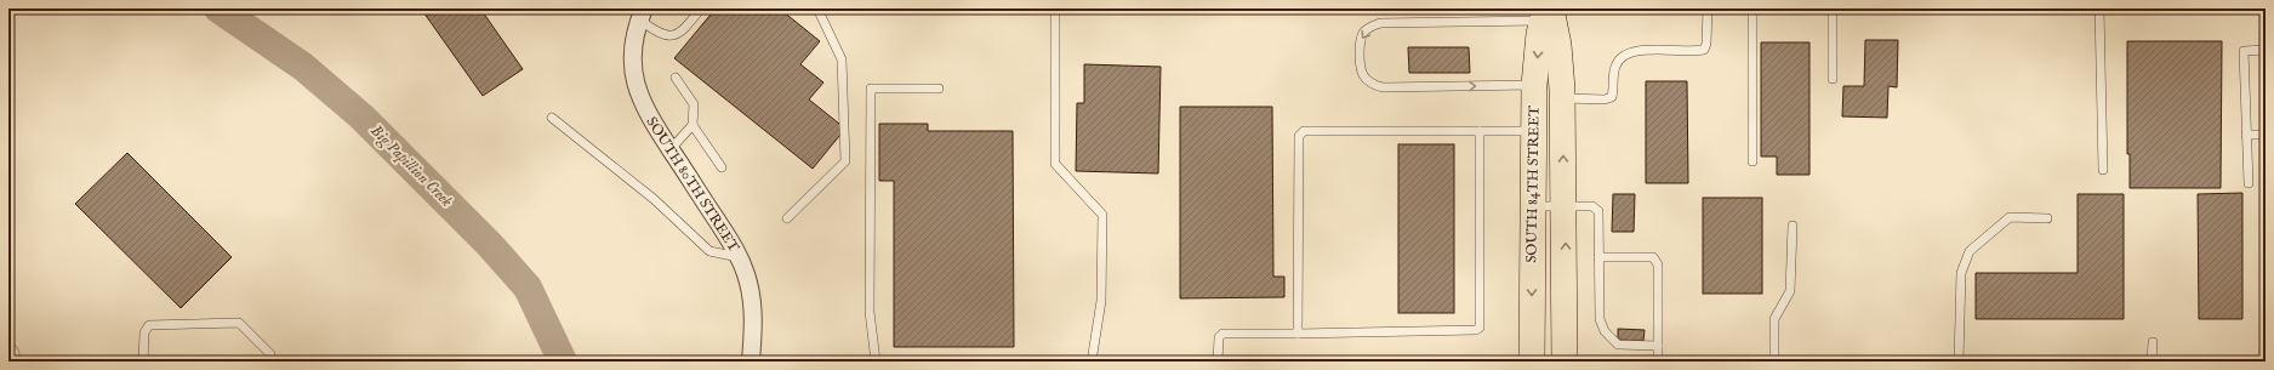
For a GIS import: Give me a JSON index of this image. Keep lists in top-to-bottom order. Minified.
{"streets":{"main road":["SOUTH 84TH STREET"],"street":["SOUTH 80TH STREET"]},"water":["Big Papillion Creek"]}
